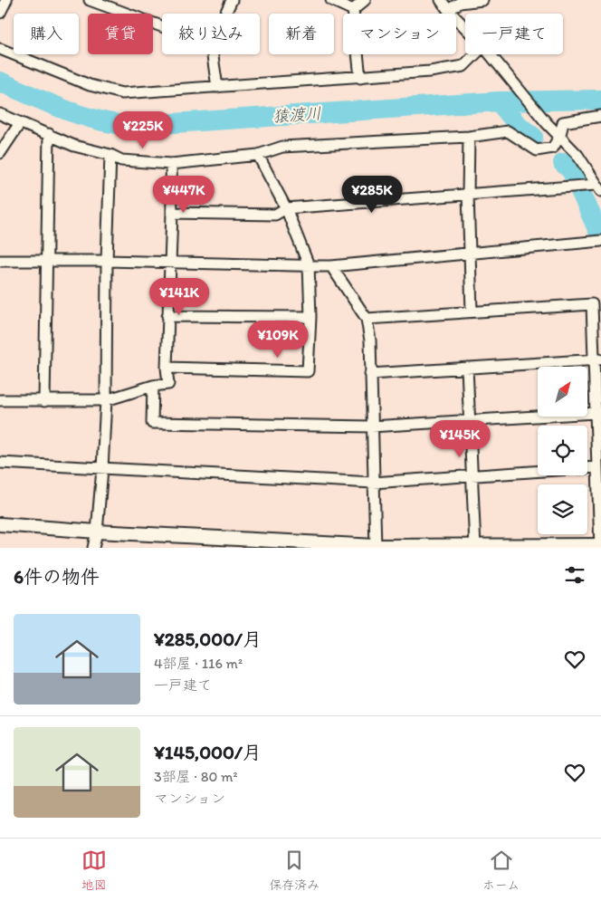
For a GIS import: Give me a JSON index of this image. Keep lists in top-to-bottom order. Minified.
{"water":["猿渡川"],"north":"top right","page":{"chip":["購入","賃貸","絞り込み","新着","マンション","一戸建て"],"price":["¥225K","¥447K","¥285K","¥141K","¥109K","¥145K"],"heading":"6件の物件","list":[{"name":"¥285,000/月","note":"4部屋 · 116 m² · 一戸建て"},{"name":"¥145,000/月","note":"3部屋 · 80 m² · マンション"}],"tabs":["地図","保存済み","ホーム"]}}
